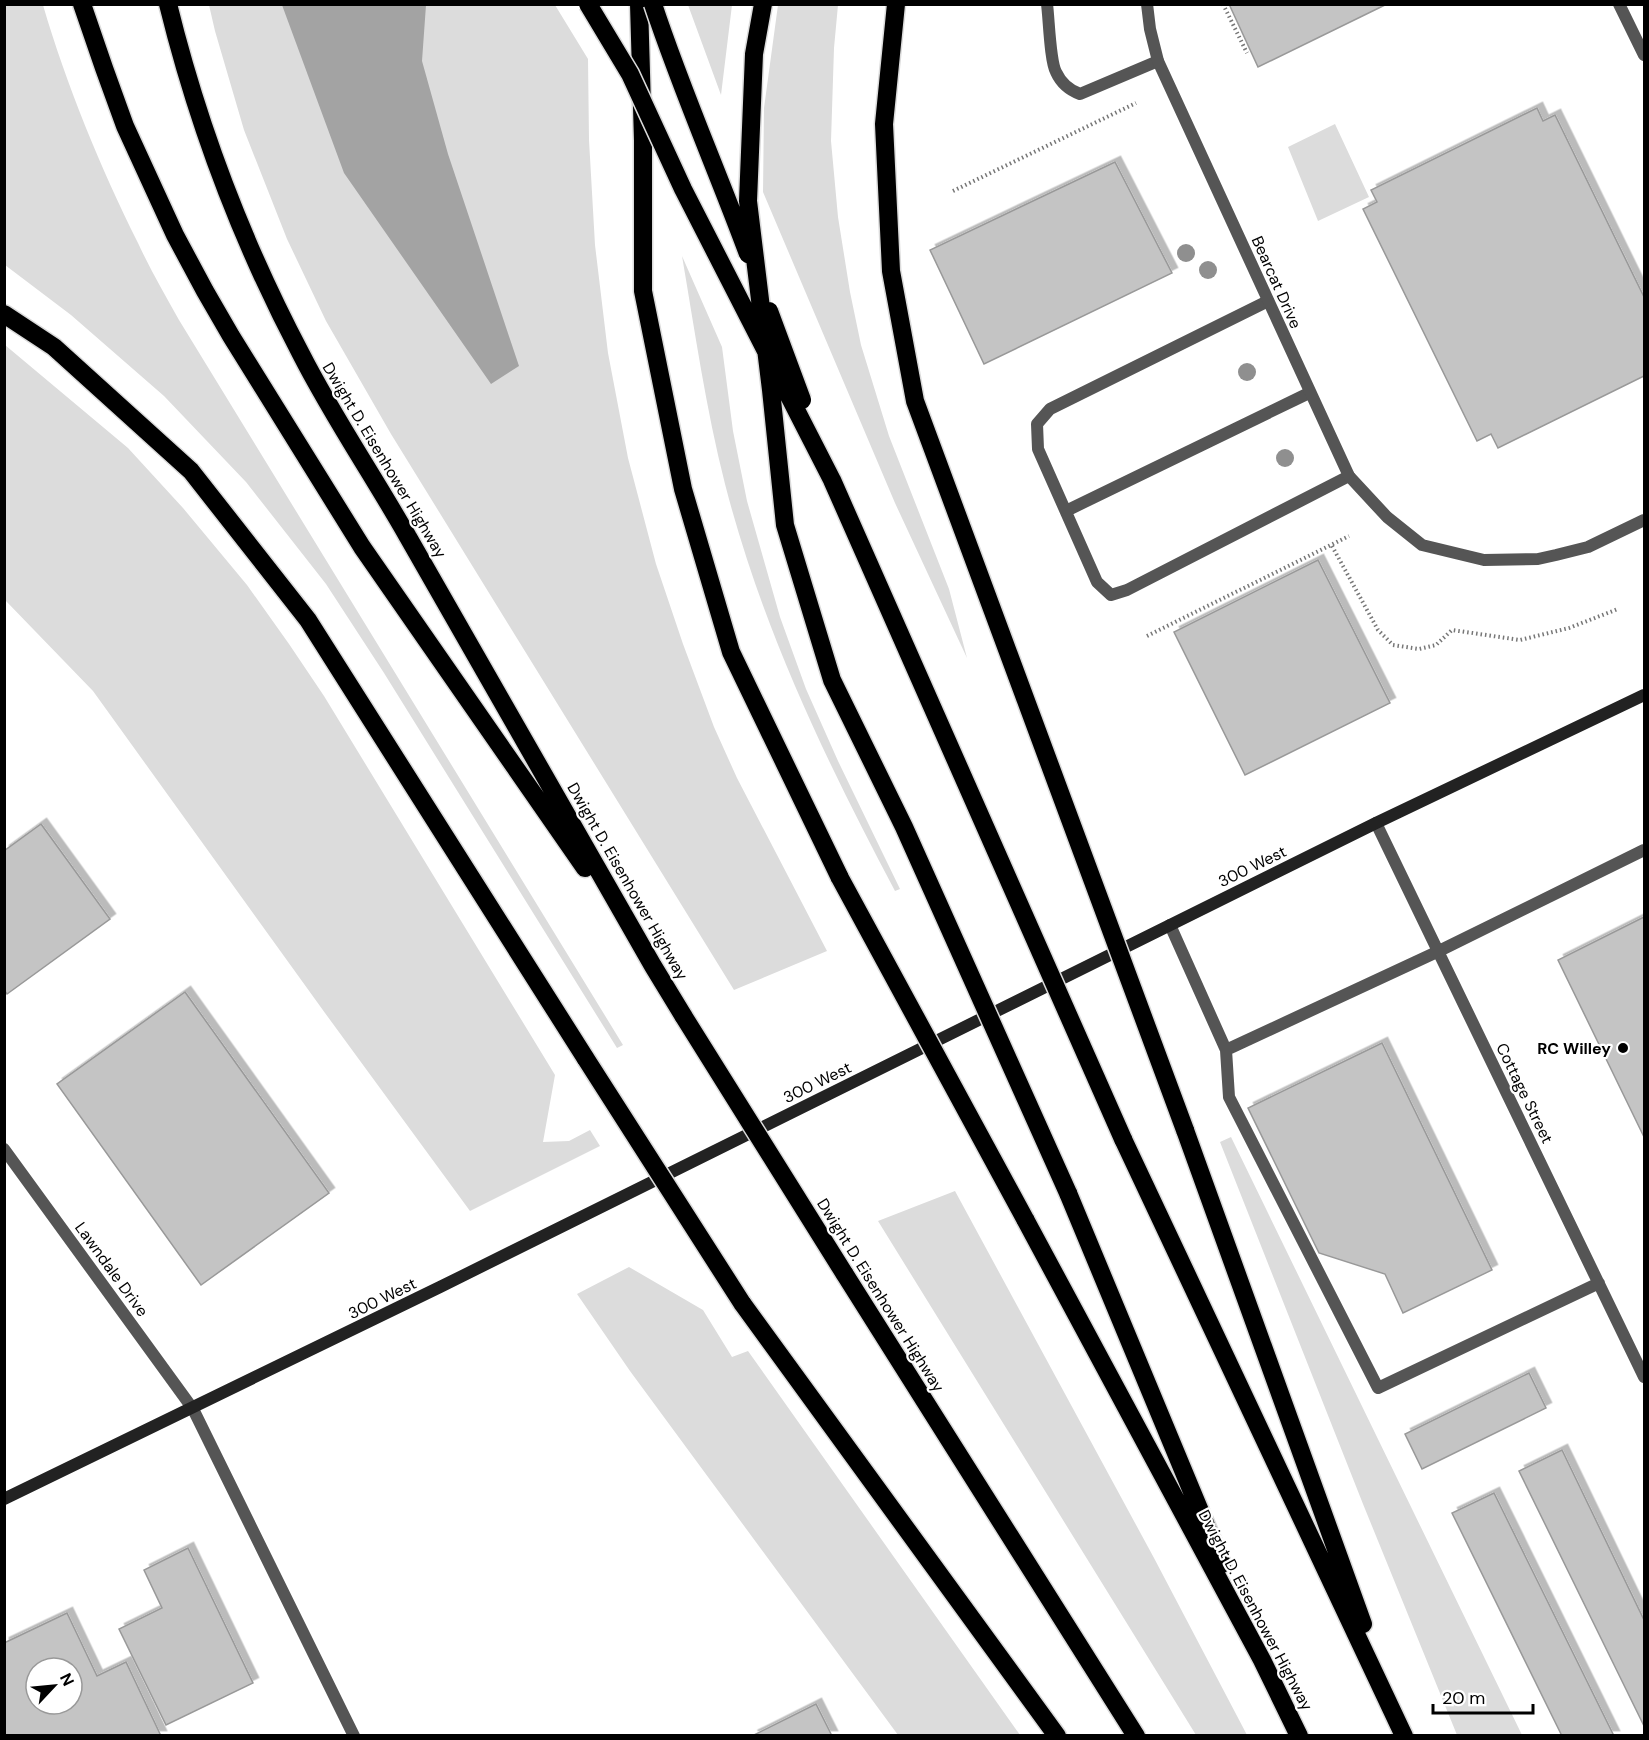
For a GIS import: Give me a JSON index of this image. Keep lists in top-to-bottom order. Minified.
{"streets":{"highway":["Dwight D. Eisenhower Highway"],"main road":["300 West"],"street":["Bearcat Drive","Cottage Street","Lawndale Drive"]},"crossings":[["300 West","Cottage Street"],["300 West","Lawndale Drive"]],"places":["RC Willey"],"scale_bar":"20 m","north":"top right"}
